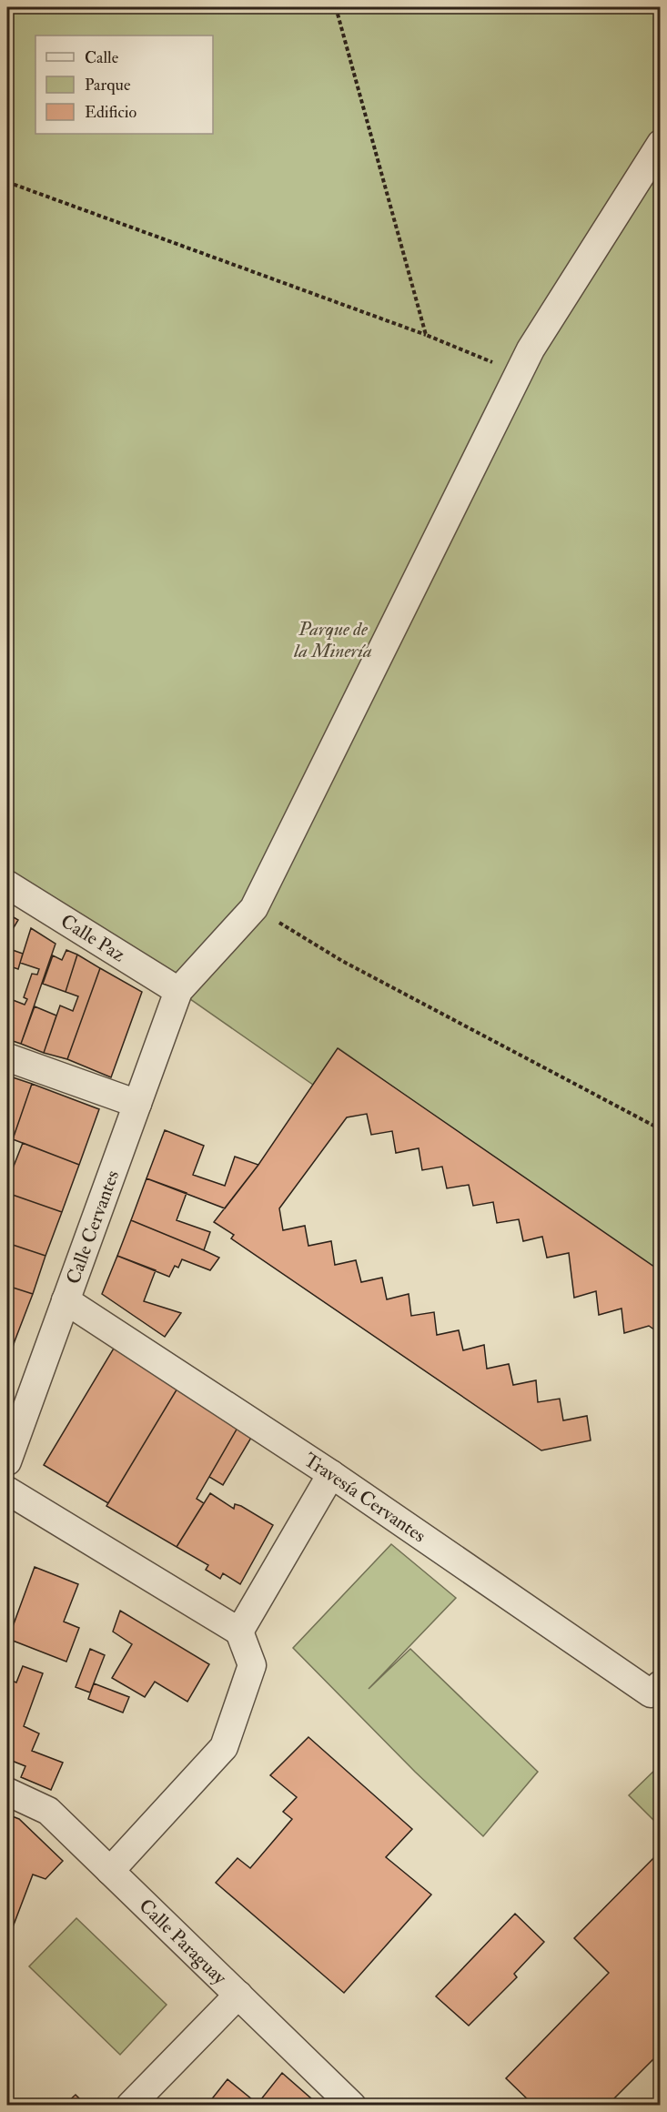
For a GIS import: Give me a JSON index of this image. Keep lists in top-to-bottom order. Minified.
{"streets":{"street":["Calle Paz","Calle Cervantes","Travesía Cervantes","Calle Paraguay"]},"crossings":[["Calle Paz","Calle Cervantes"],["Calle Cervantes","Travesía Cervantes"]],"parks":["Parque de la Minería"],"legend":["Calle","Parque","Edificio"]}
